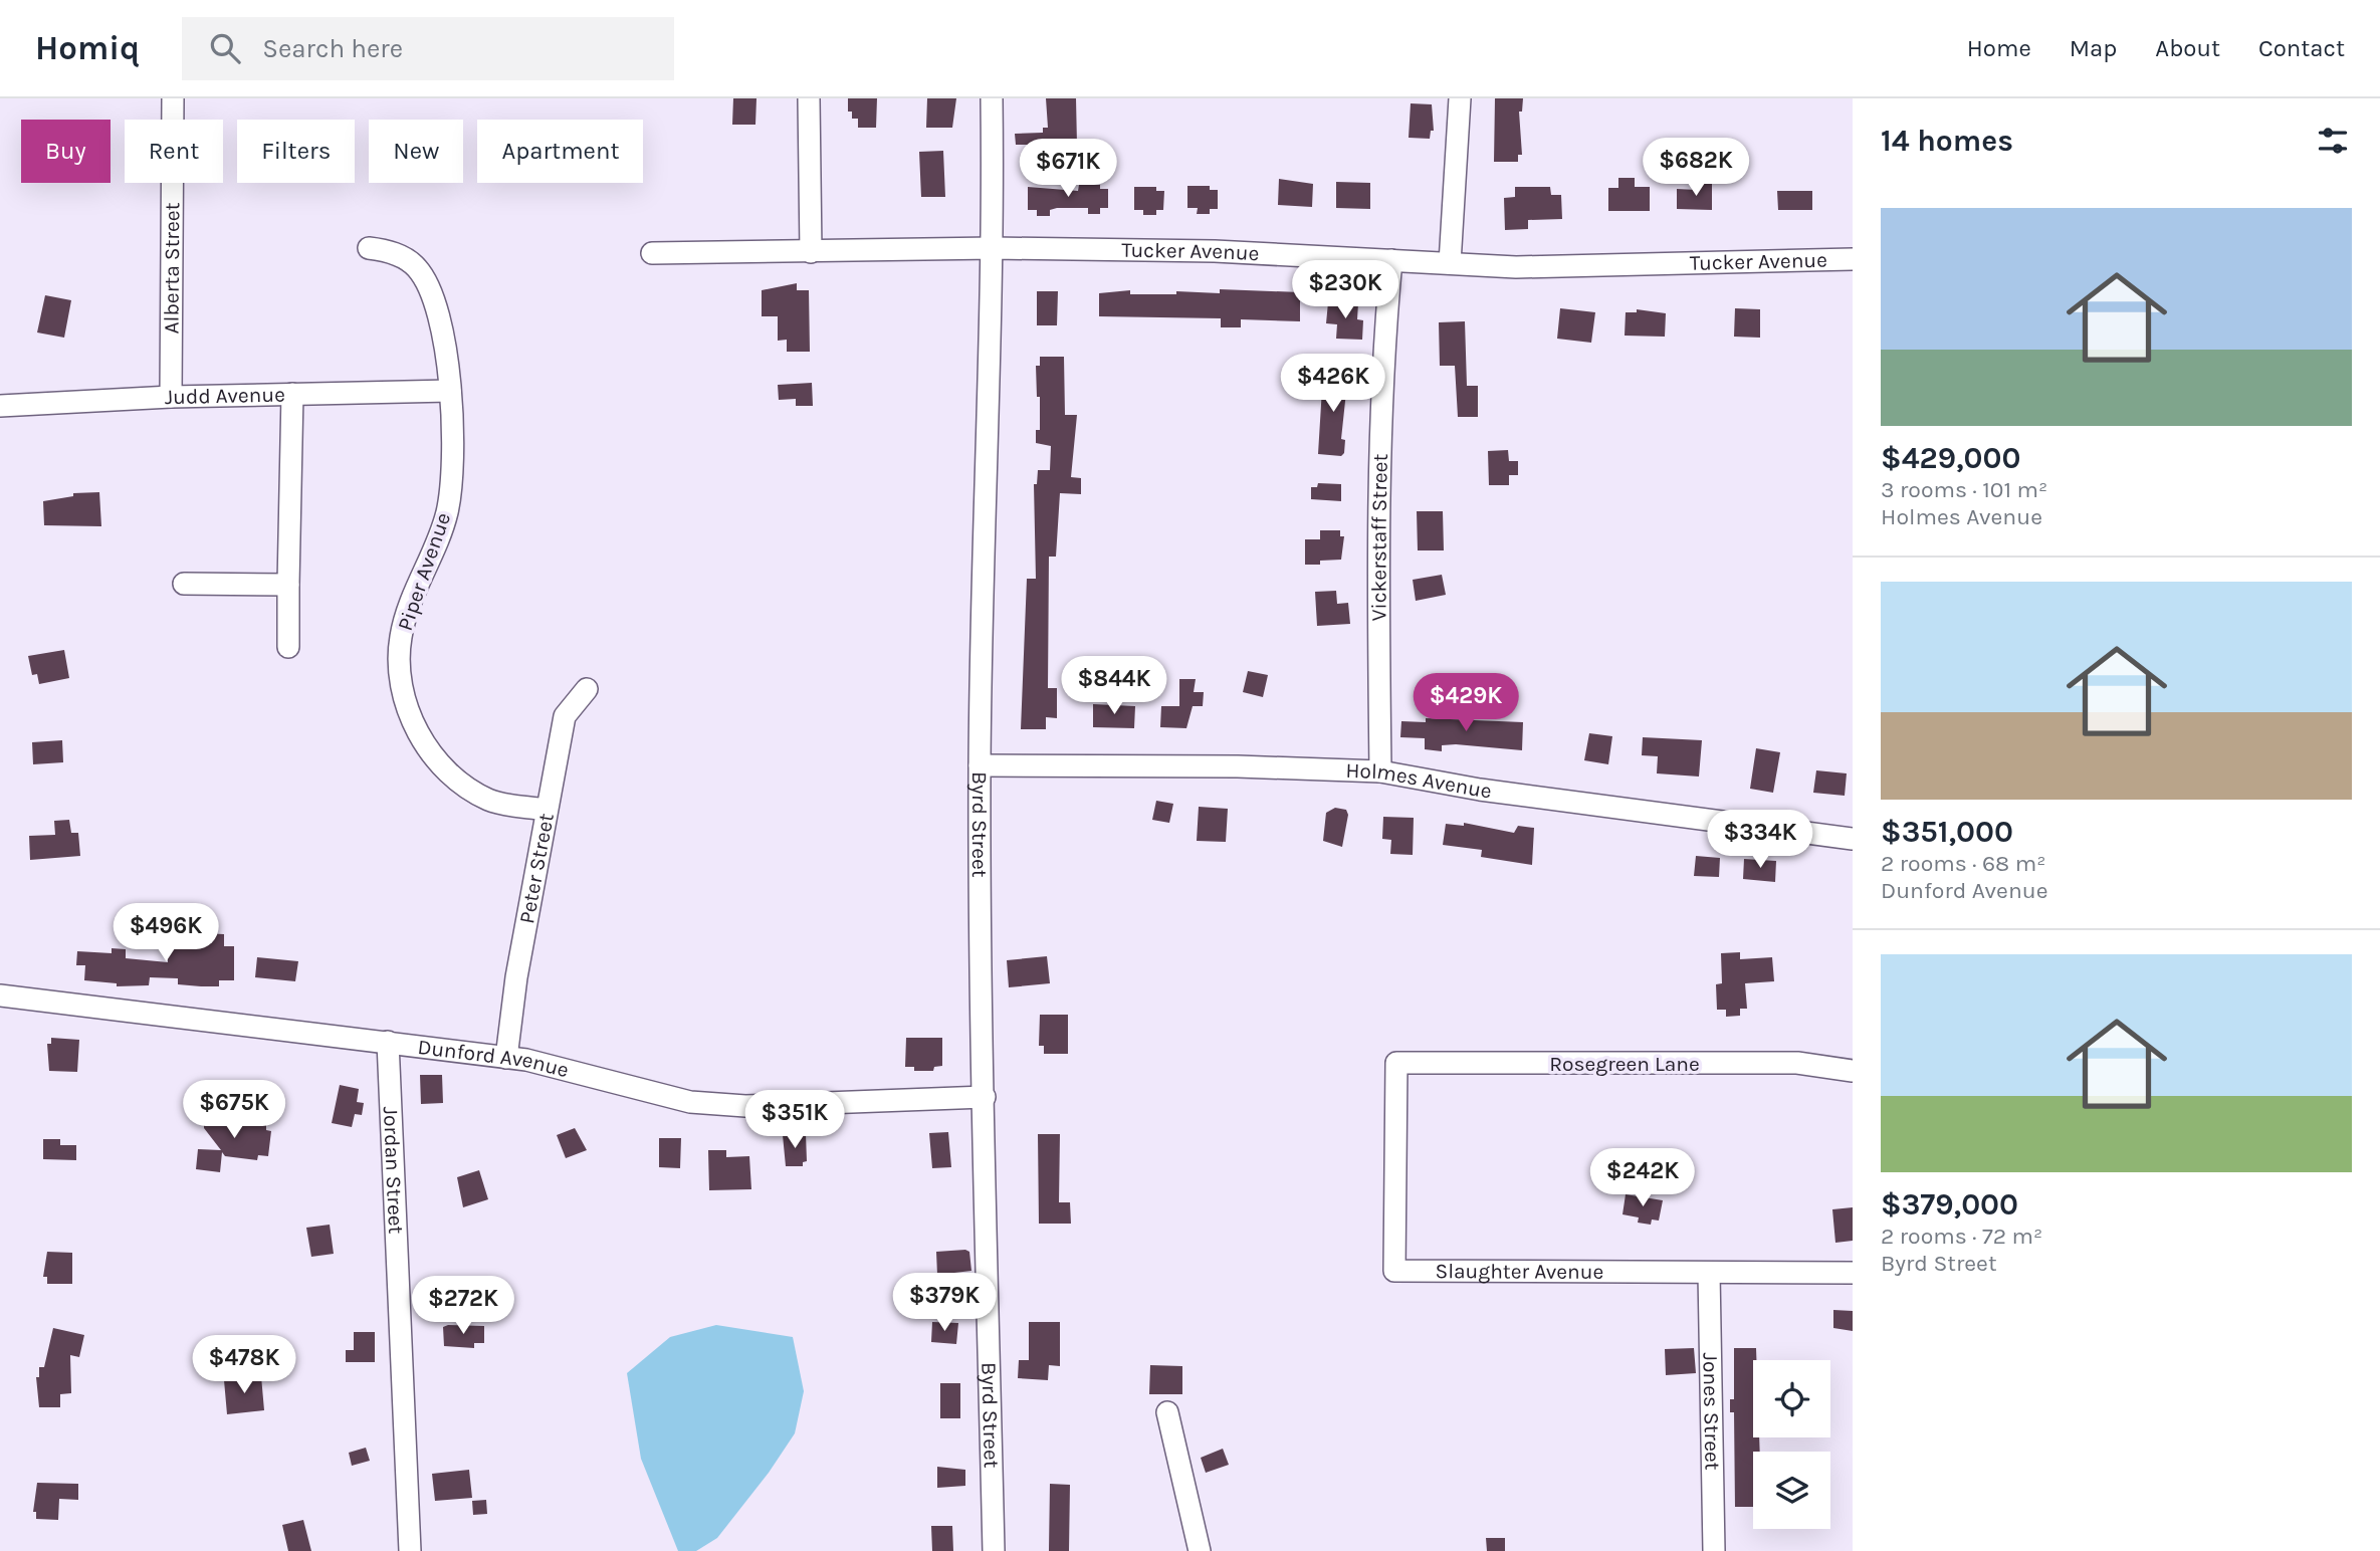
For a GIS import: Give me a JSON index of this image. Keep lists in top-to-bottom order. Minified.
{"streets":{"street":["Tucker Avenue","Alberta Street","Judd Avenue","Vickerstaff Street","Piper Avenue","Holmes Avenue","Byrd Street","Peter Street","Dunford Avenue","Rosegreen Lane","Jordan Street","Slaughter Avenue","Jones Street"]},"crossings":[["Tucker Avenue","Vickerstaff Street"],["Tucker Avenue","Byrd Street"],["Alberta Street","Judd Avenue"],["Judd Avenue","Piper Avenue"],["Vickerstaff Street","Holmes Avenue"],["Piper Avenue","Peter Street"],["Holmes Avenue","Byrd Street"],["Byrd Street","Dunford Avenue"],["Peter Street","Dunford Avenue"],["Dunford Avenue","Jordan Street"],["Rosegreen Lane","Slaughter Avenue"],["Slaughter Avenue","Jones Street"]],"page":{"header":"Homiq","search":"Search here","nav":["Home","Map","About","Contact"],"heading":"14 homes","chip":["Buy","Rent","Filters","New","Apartment"],"price":["$682K","$671K","$230K","$426K","$844K","$429K","$334K","$496K","$675K","$351K","$242K","$379K","$272K","$478K"],"list":[{"name":"$429,000","note":"3 rooms · 101 m² · Holmes Avenue"},{"name":"$351,000","note":"2 rooms · 68 m² · Dunford Avenue"},{"name":"$379,000","note":"2 rooms · 72 m² · Byrd Street"}]}}
